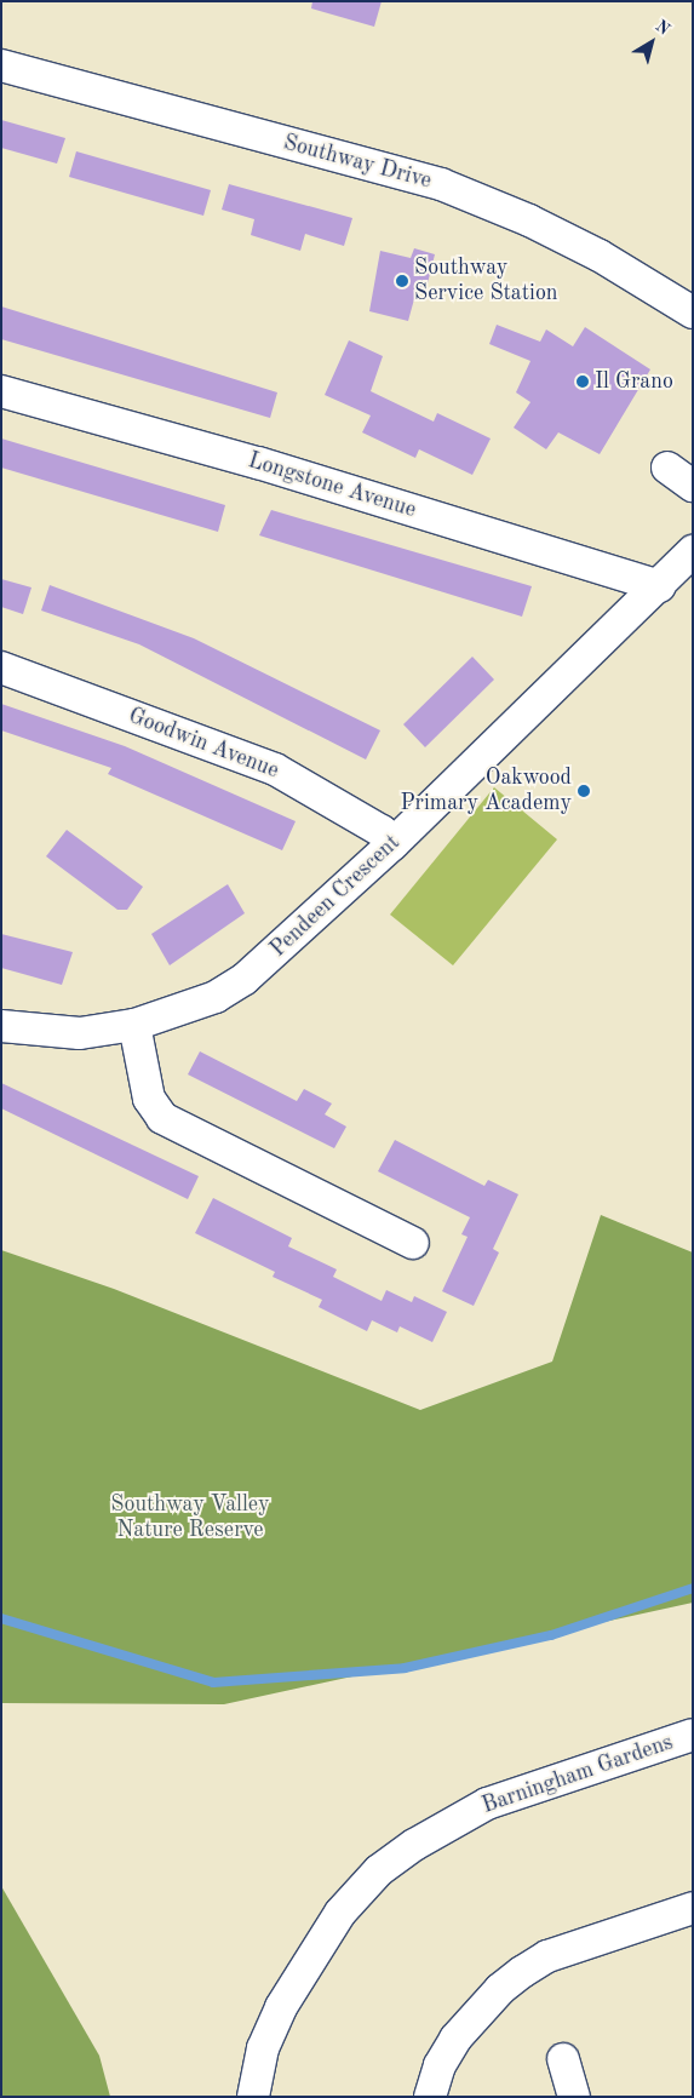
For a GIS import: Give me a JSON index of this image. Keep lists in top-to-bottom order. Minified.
{"streets":{"street":["Southway Drive","Longstone Avenue","Goodwin Avenue","Pendeen Crescent","Barningham Gardens"]},"crossings":[["Longstone Avenue","Pendeen Crescent"],["Goodwin Avenue","Pendeen Crescent"]],"parks":["Southway Valley Nature Reserve"],"places":["Southway Service Station","Il Grano","Oakwood Primary Academy"],"north":"top right"}
